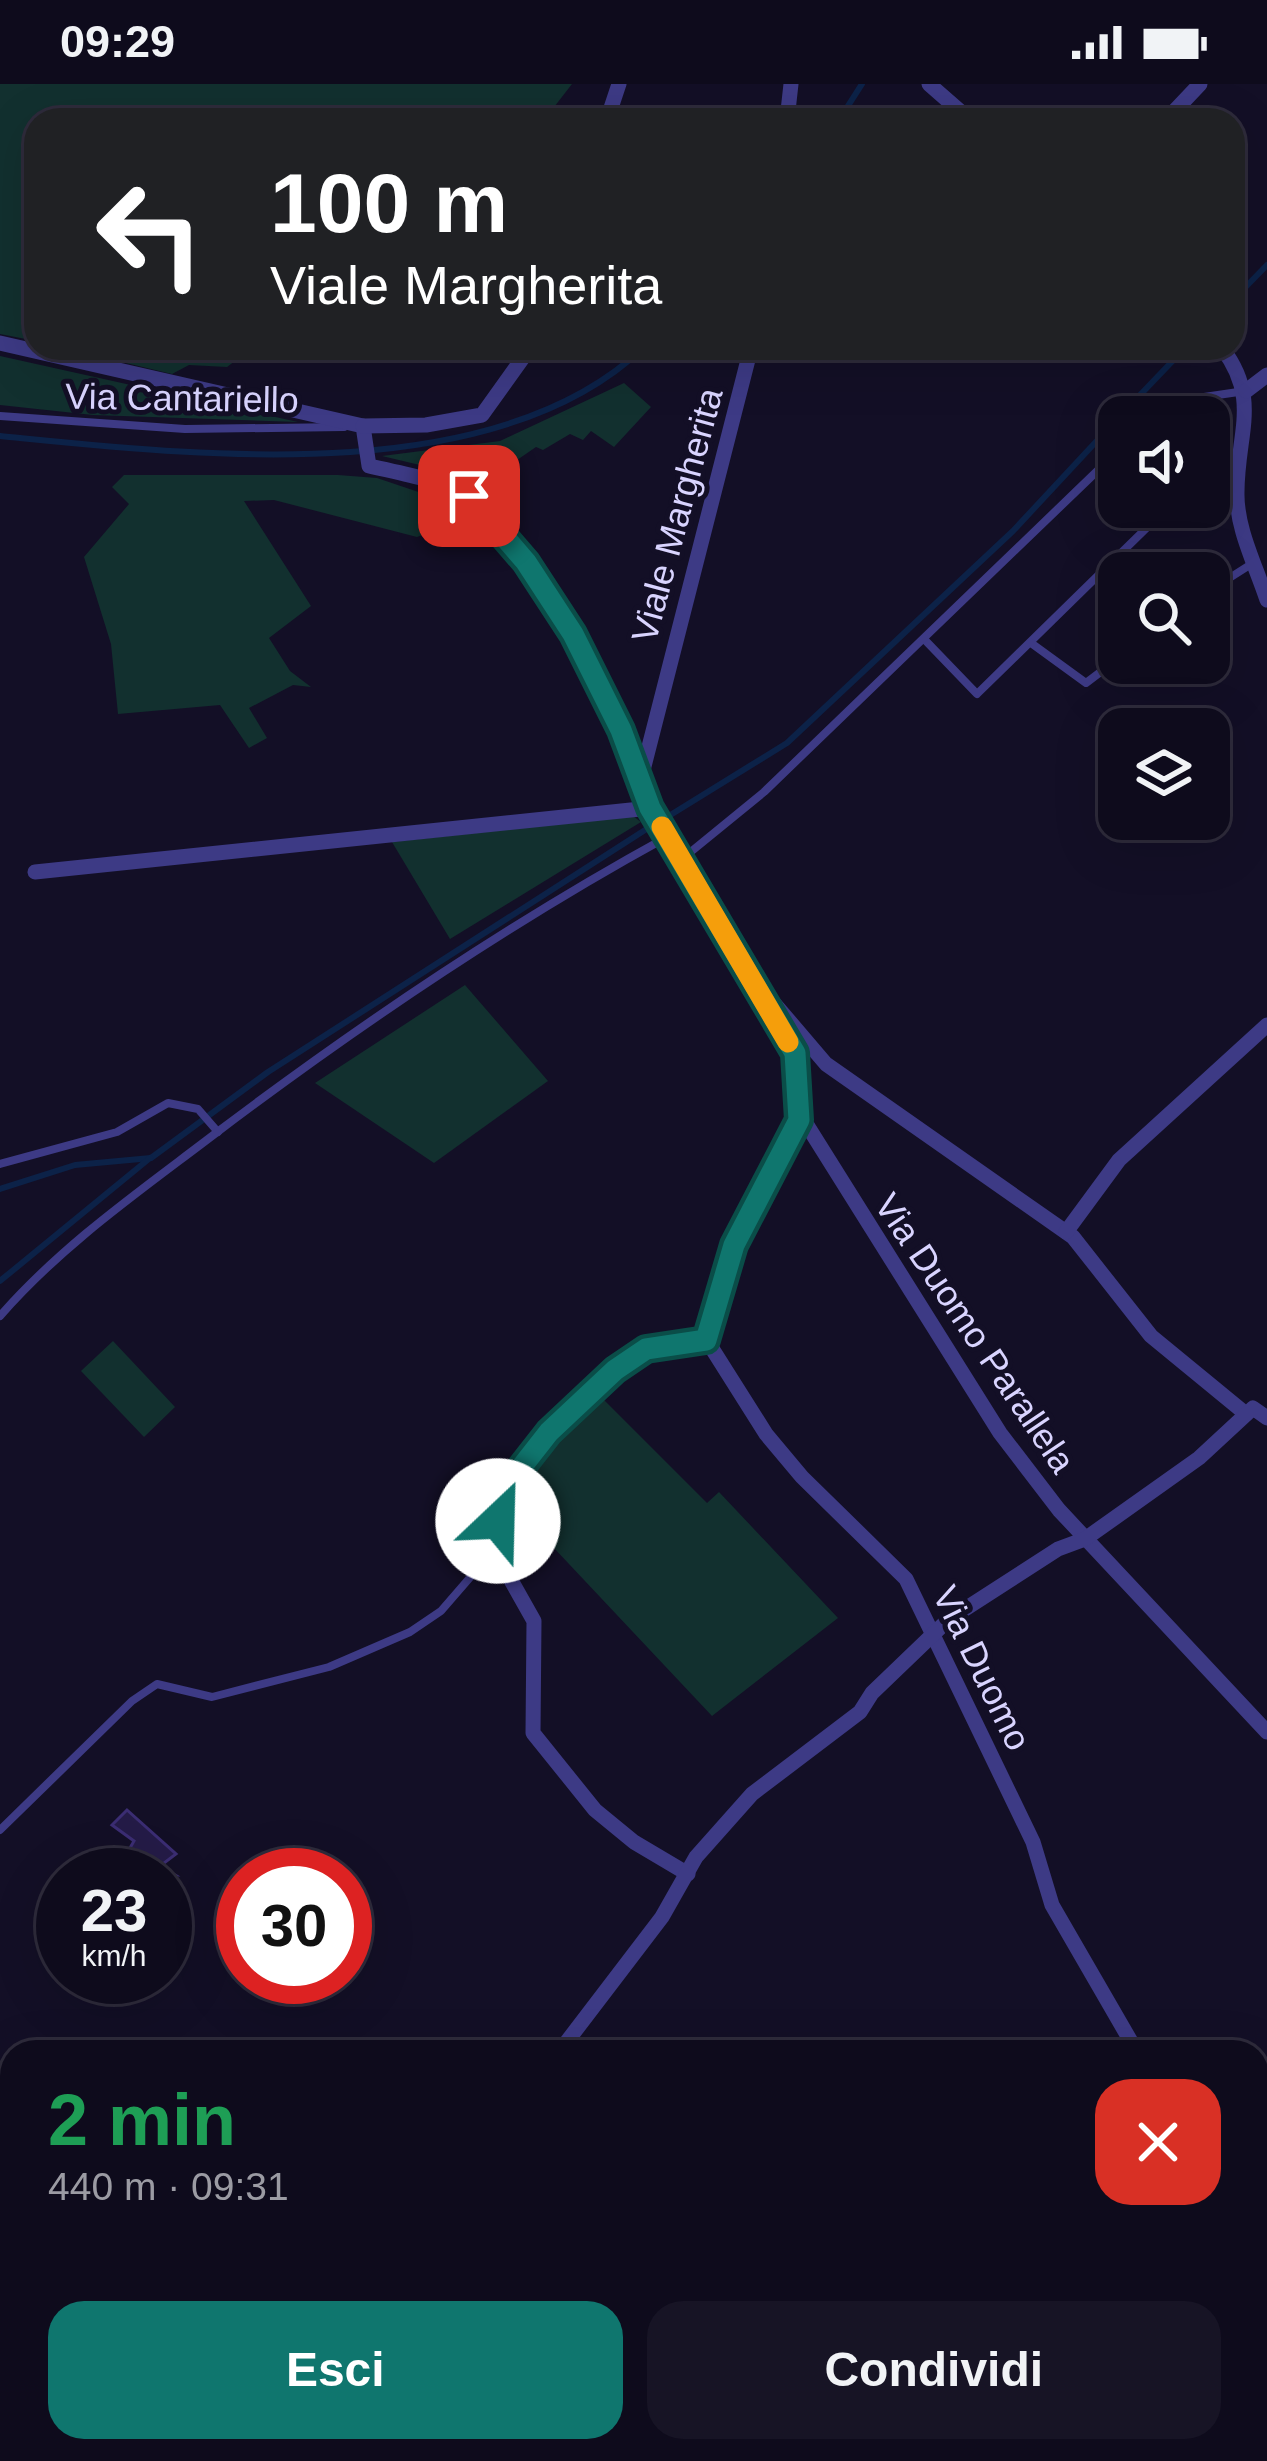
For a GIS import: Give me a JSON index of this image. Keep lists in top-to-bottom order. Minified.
{"streets":{"street":["Viale Margherita","Via Duomo Parallela","Via Duomo"],"lane":["Via Cantariello"]},"page":{"status":"09:29","turn":["100 m","Viale Margherita"],"speed":"23 km/h","limit":"30","heading":["2 min","440 m · 09:31"],"buttons":["Esci","Condividi"]}}
